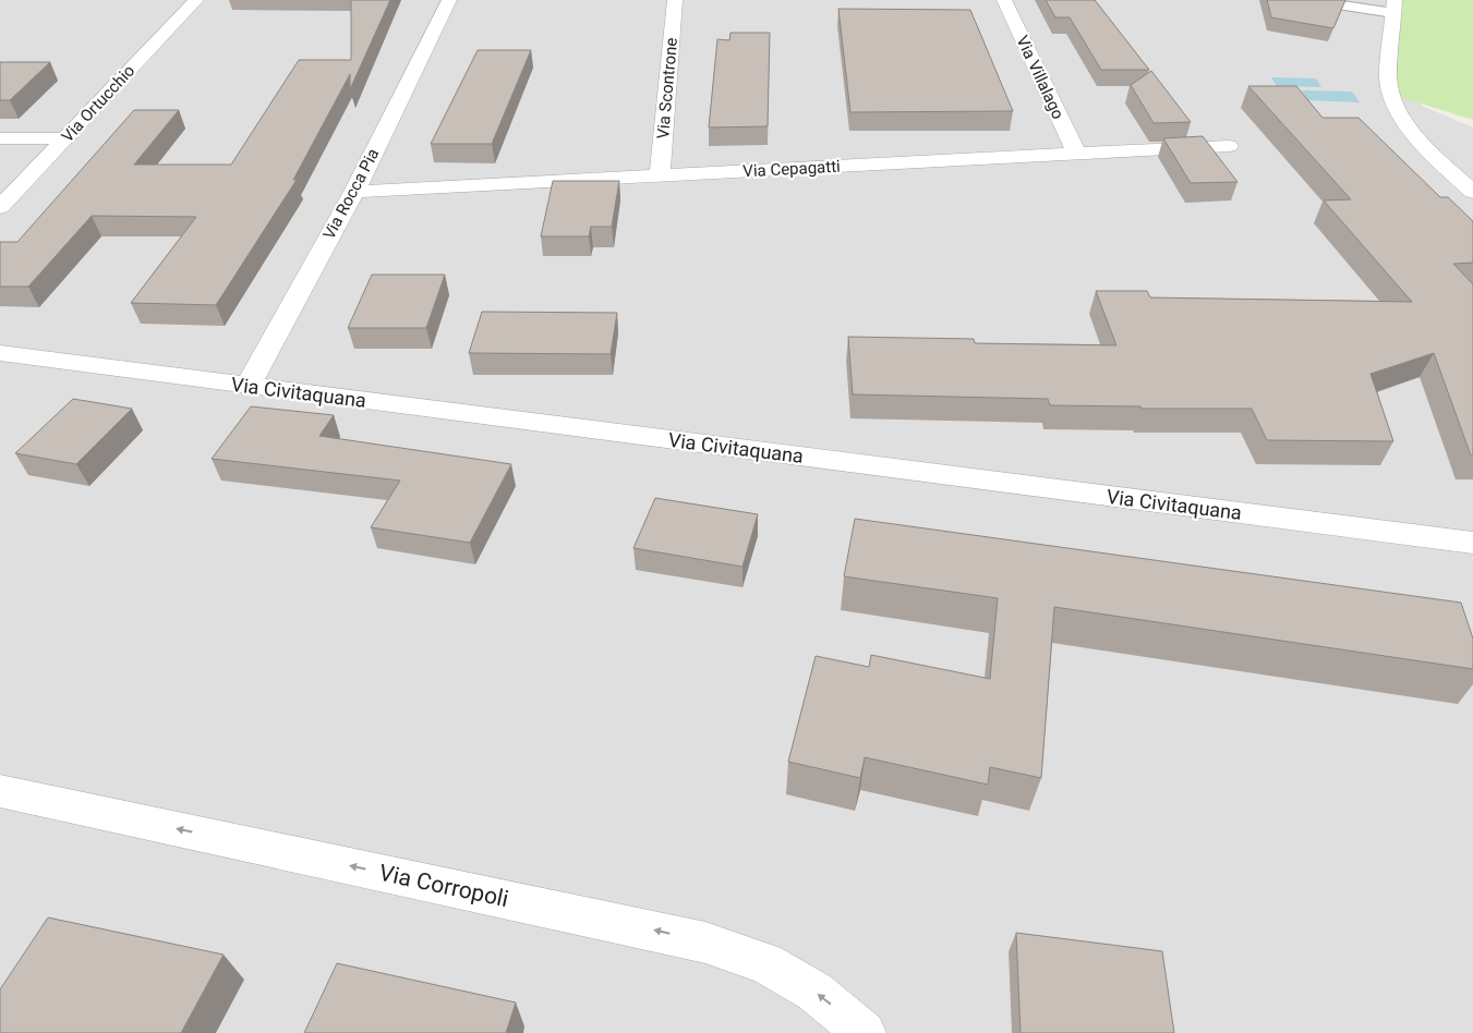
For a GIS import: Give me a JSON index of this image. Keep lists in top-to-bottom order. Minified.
{"streets":{"street":["Via Villalago","Via Scontrone","Via Ortucchio","Via Cepagatti","Via Rocca Pia","Via Civitaquana","Via Corropoli"]},"crossings":[["Via Villalago","Via Cepagatti"],["Via Scontrone","Via Cepagatti"],["Via Cepagatti","Via Rocca Pia"],["Via Rocca Pia","Via Civitaquana"]],"one_way":["Via Corropoli"]}
